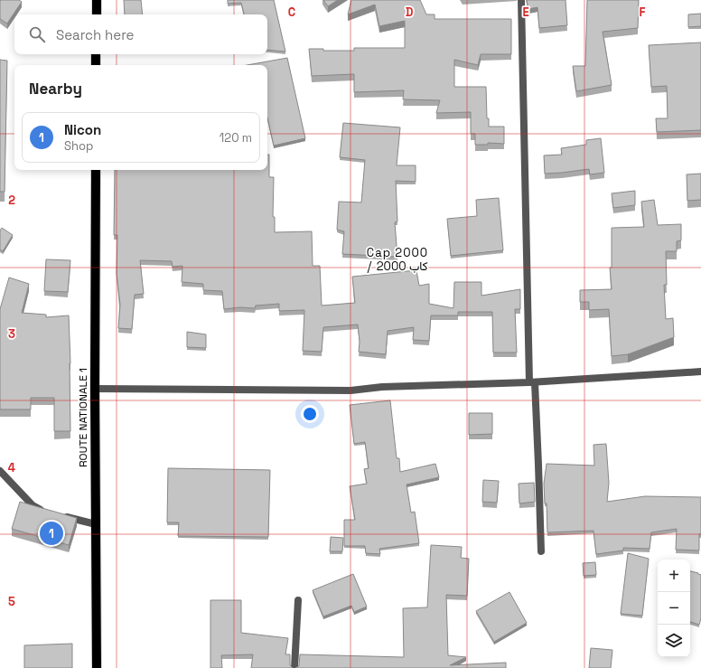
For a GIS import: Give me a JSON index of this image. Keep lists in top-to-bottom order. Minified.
{"streets":{"main road":["ROUTE NATIONALE 1"]},"districts":["Cap 2000 / كاب 2000"],"page":{"search":"Search here","heading":"Nearby","list":[{"mark":"1","name":"Nicon","note":"Shop","value":"120 m"}],"pins":"1","map_buttons":["+","−"]},"grid":{"columns":["C","D","E","F"],"rows":["2","3","4","5"]}}
